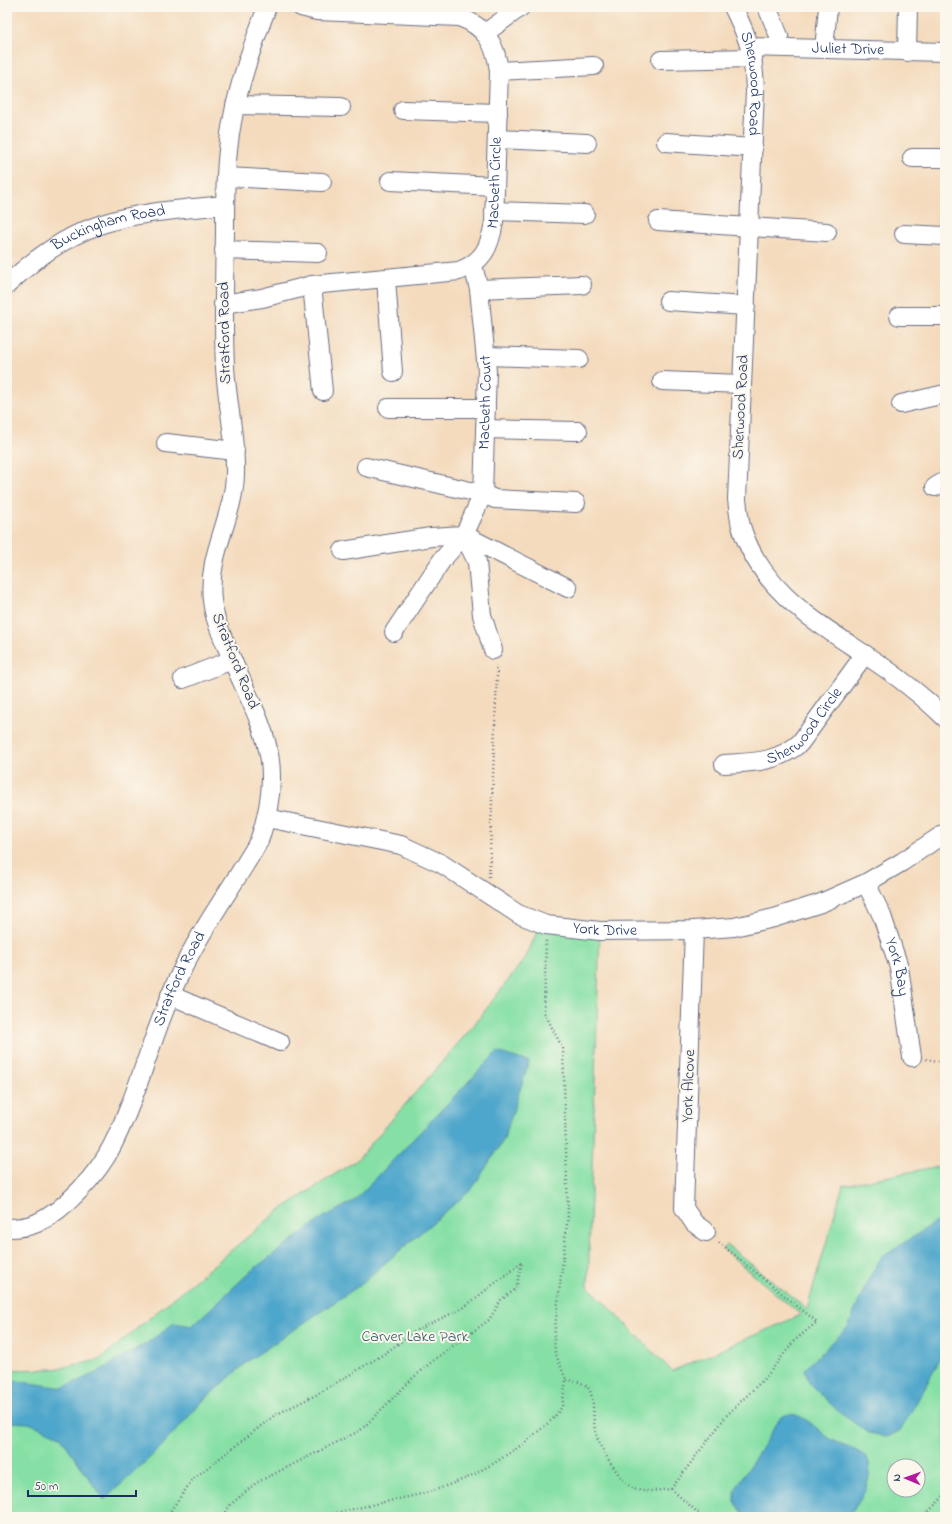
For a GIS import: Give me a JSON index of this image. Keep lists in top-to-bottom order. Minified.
{"streets":{"street":["Juliet Drive","Sherwood Road","Macbeth Circle","Buckingham Road","Stratford Road","Macbeth Court","Sherwood Circle","York Drive","York Bay","York Alcove"]},"crossings":[["Juliet Drive","Sherwood Road"],["Sherwood Road","Sherwood Circle"],["Macbeth Circle","Macbeth Court"],["Buckingham Road","Stratford Road"],["Stratford Road","York Drive"],["York Drive","York Bay"],["York Drive","York Alcove"]],"parks":["Carver Lake Park"],"scale_bar":"50 m","north":"left"}
